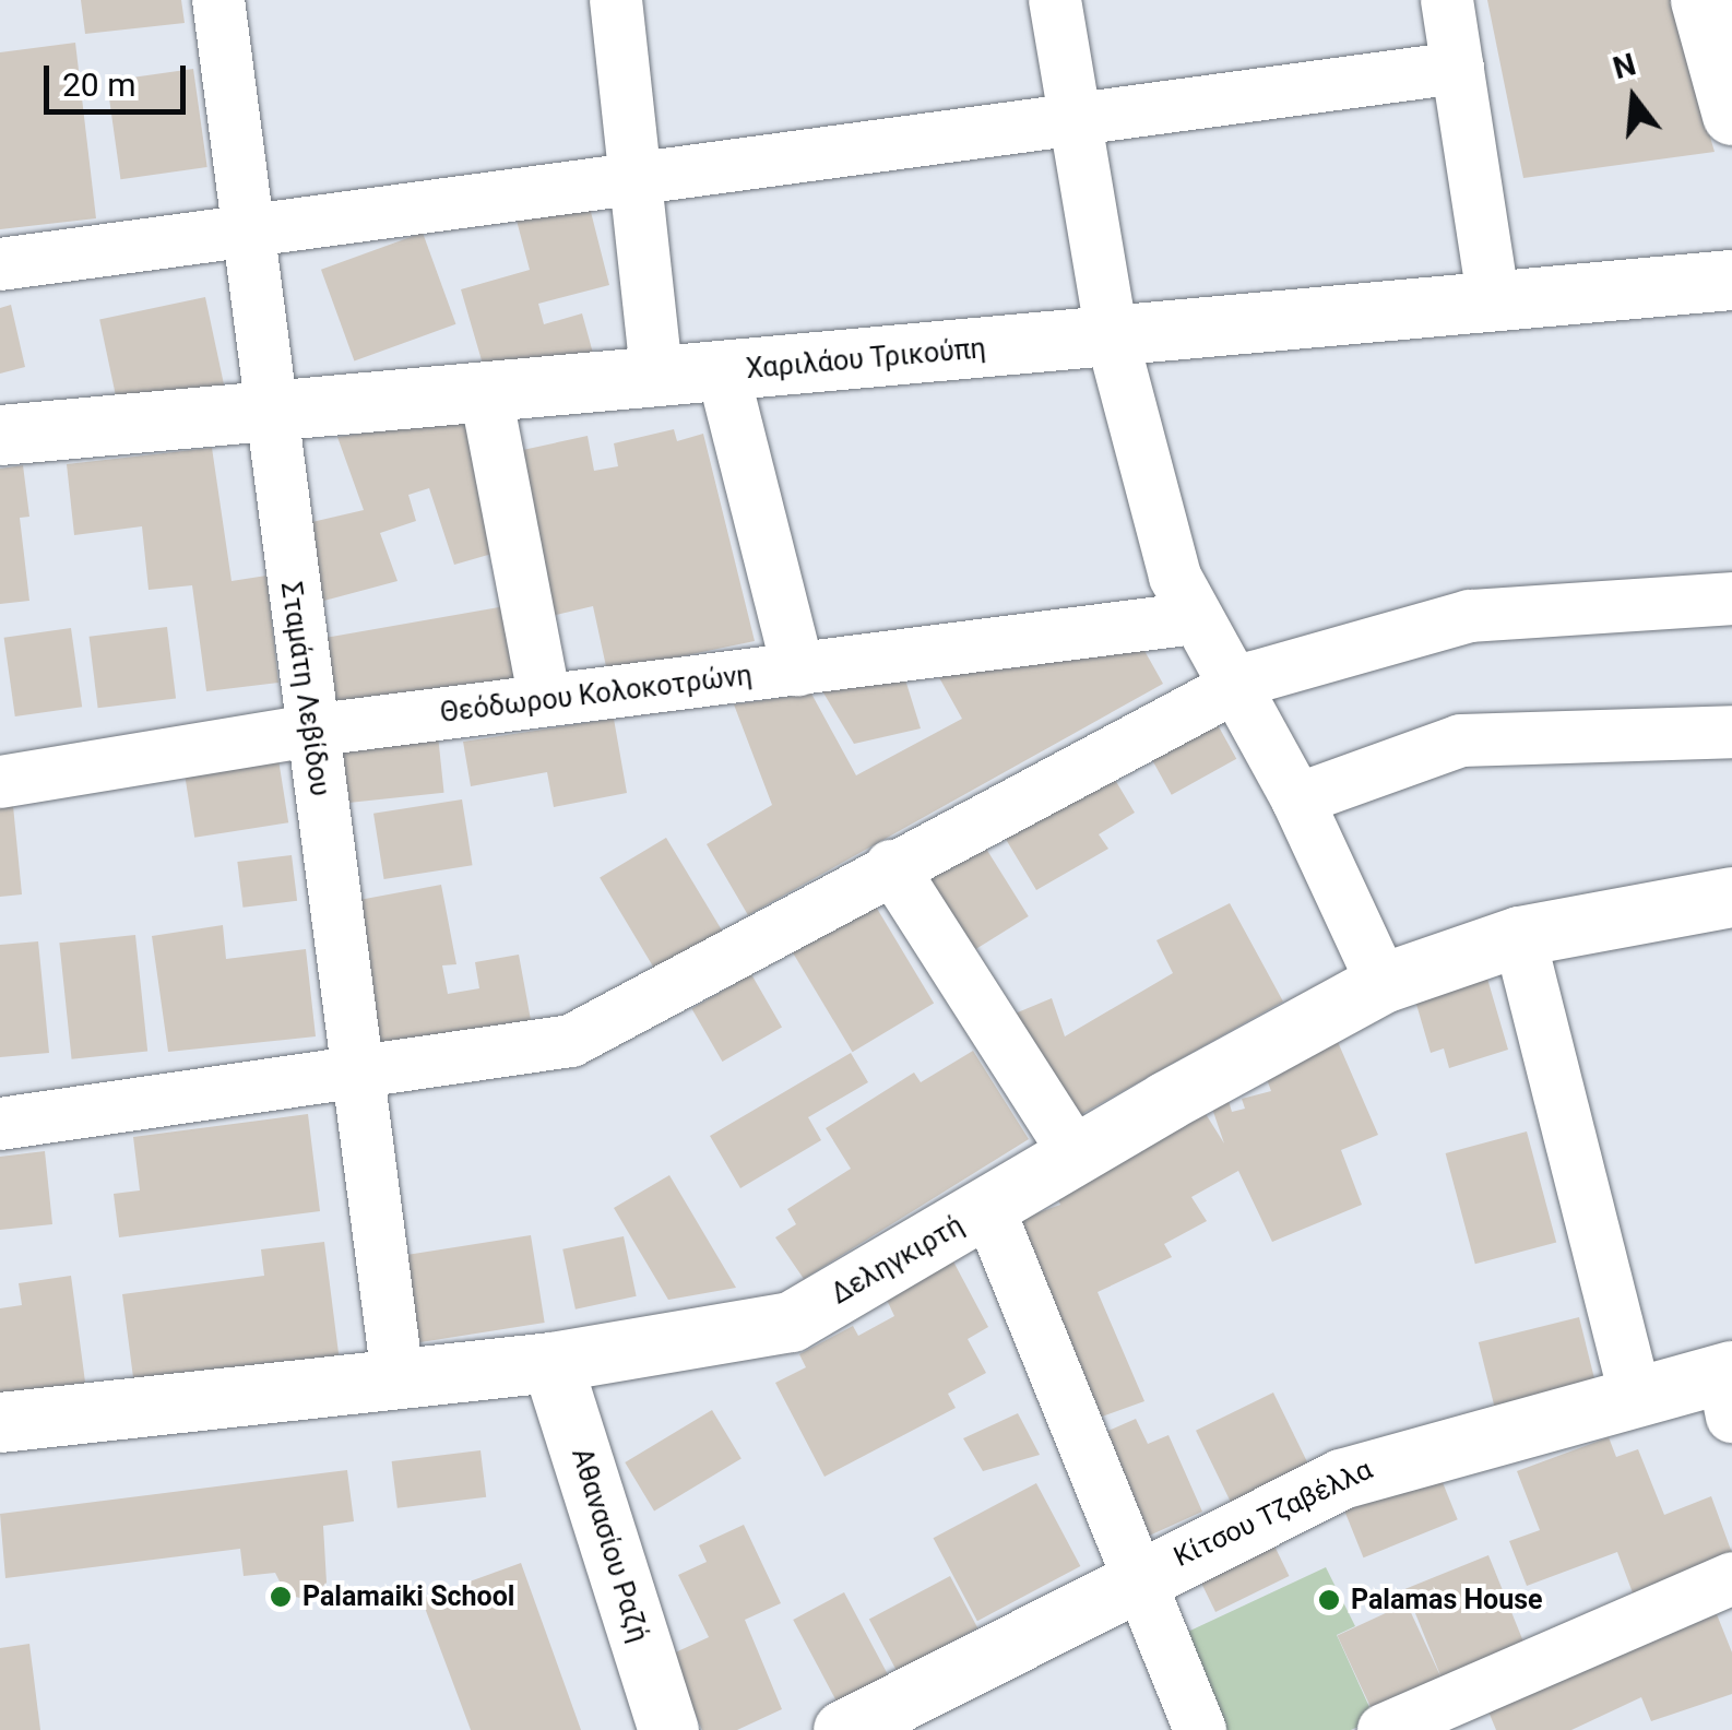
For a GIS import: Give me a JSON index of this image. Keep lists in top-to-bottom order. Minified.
{"streets":{"street":["Χαριλάου Τρικούπη","Σταμάτη Λεβίδου","Θεόδωρου Κολοκοτρώνη","Δεληγκιρτή","Κίτσου Τζαβέλλα","Αθανασίου Ραζή"]},"crossings":[["Χαριλάου Τρικούπη","Σταμάτη Λεβίδου"],["Σταμάτη Λεβίδου","Θεόδωρου Κολοκοτρώνη"],["Σταμάτη Λεβίδου","Δεληγκιρτή"],["Δεληγκιρτή","Αθανασίου Ραζή"]],"places":["Palamaiki School","Palamas House"],"scale_bar":"20 m","north":"top"}
